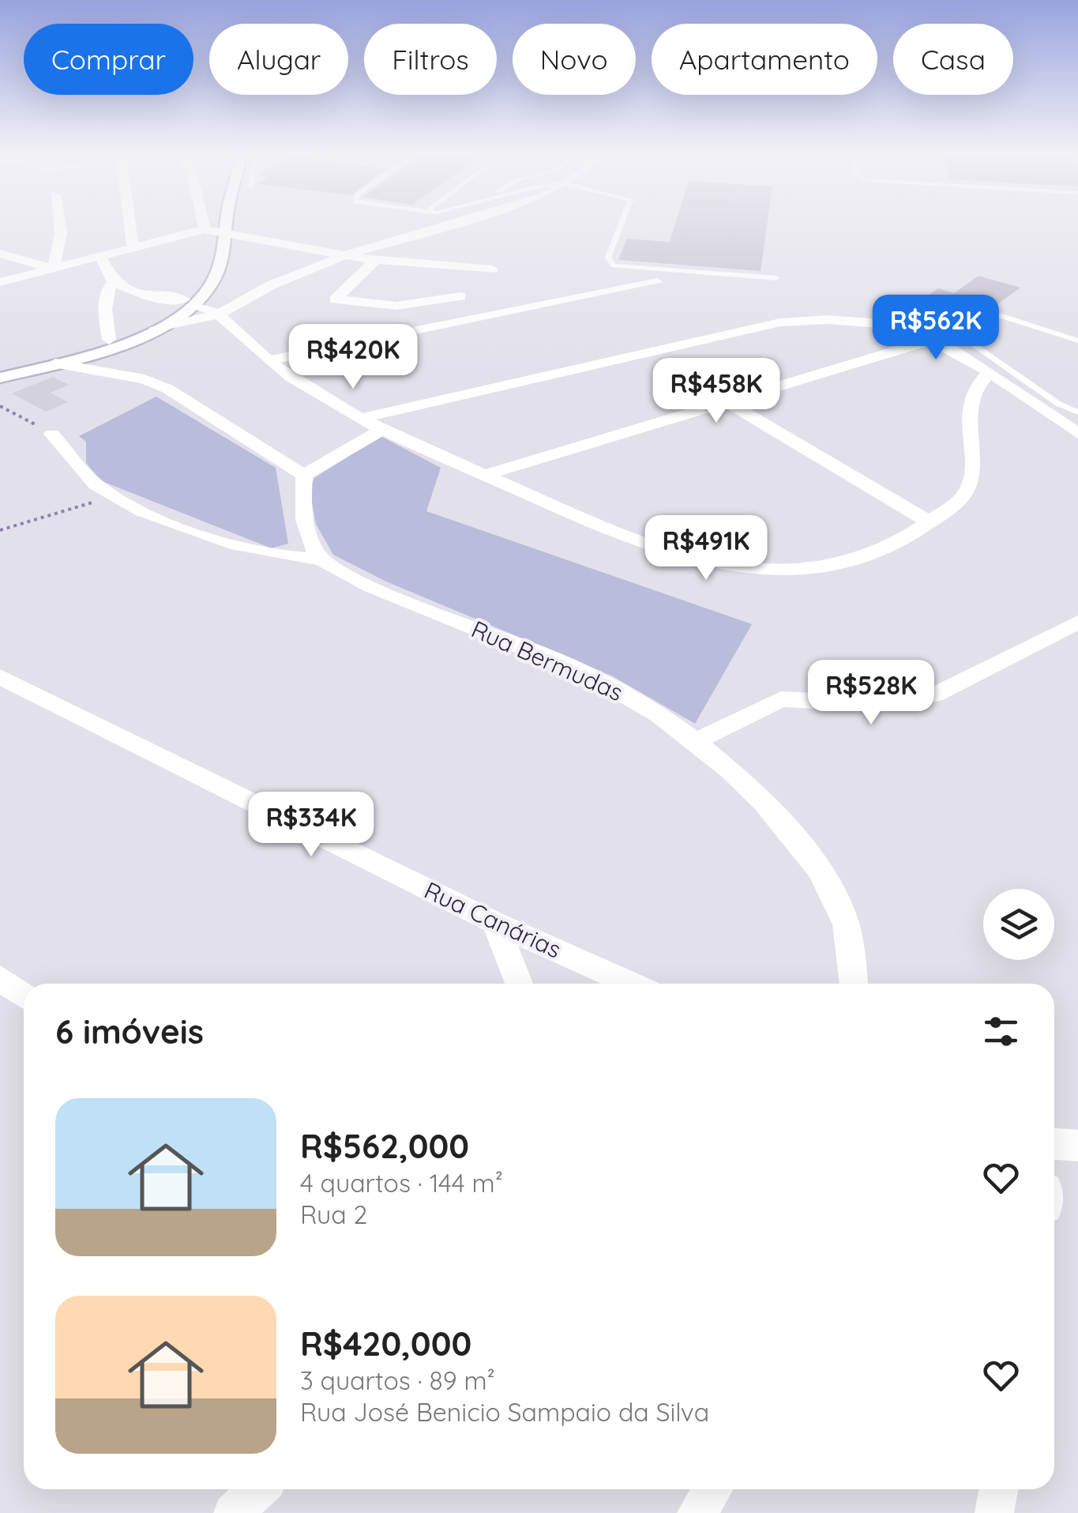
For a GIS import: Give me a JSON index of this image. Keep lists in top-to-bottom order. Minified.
{"streets":{"street":["Rua Bermudas","Rua Canárias"]},"page":{"chip":["Comprar","Alugar","Filtros","Novo","Apartamento","Casa"],"price":["R$562K","R$420K","R$458K","R$491K","R$528K","R$334K"],"heading":"6 imóveis","list":[{"name":"R$562,000","note":"4 quartos · 144 m² · Rua 2"},{"name":"R$420,000","note":"3 quartos · 89 m² · Rua José Benicio Sampaio da Silva"}]}}
